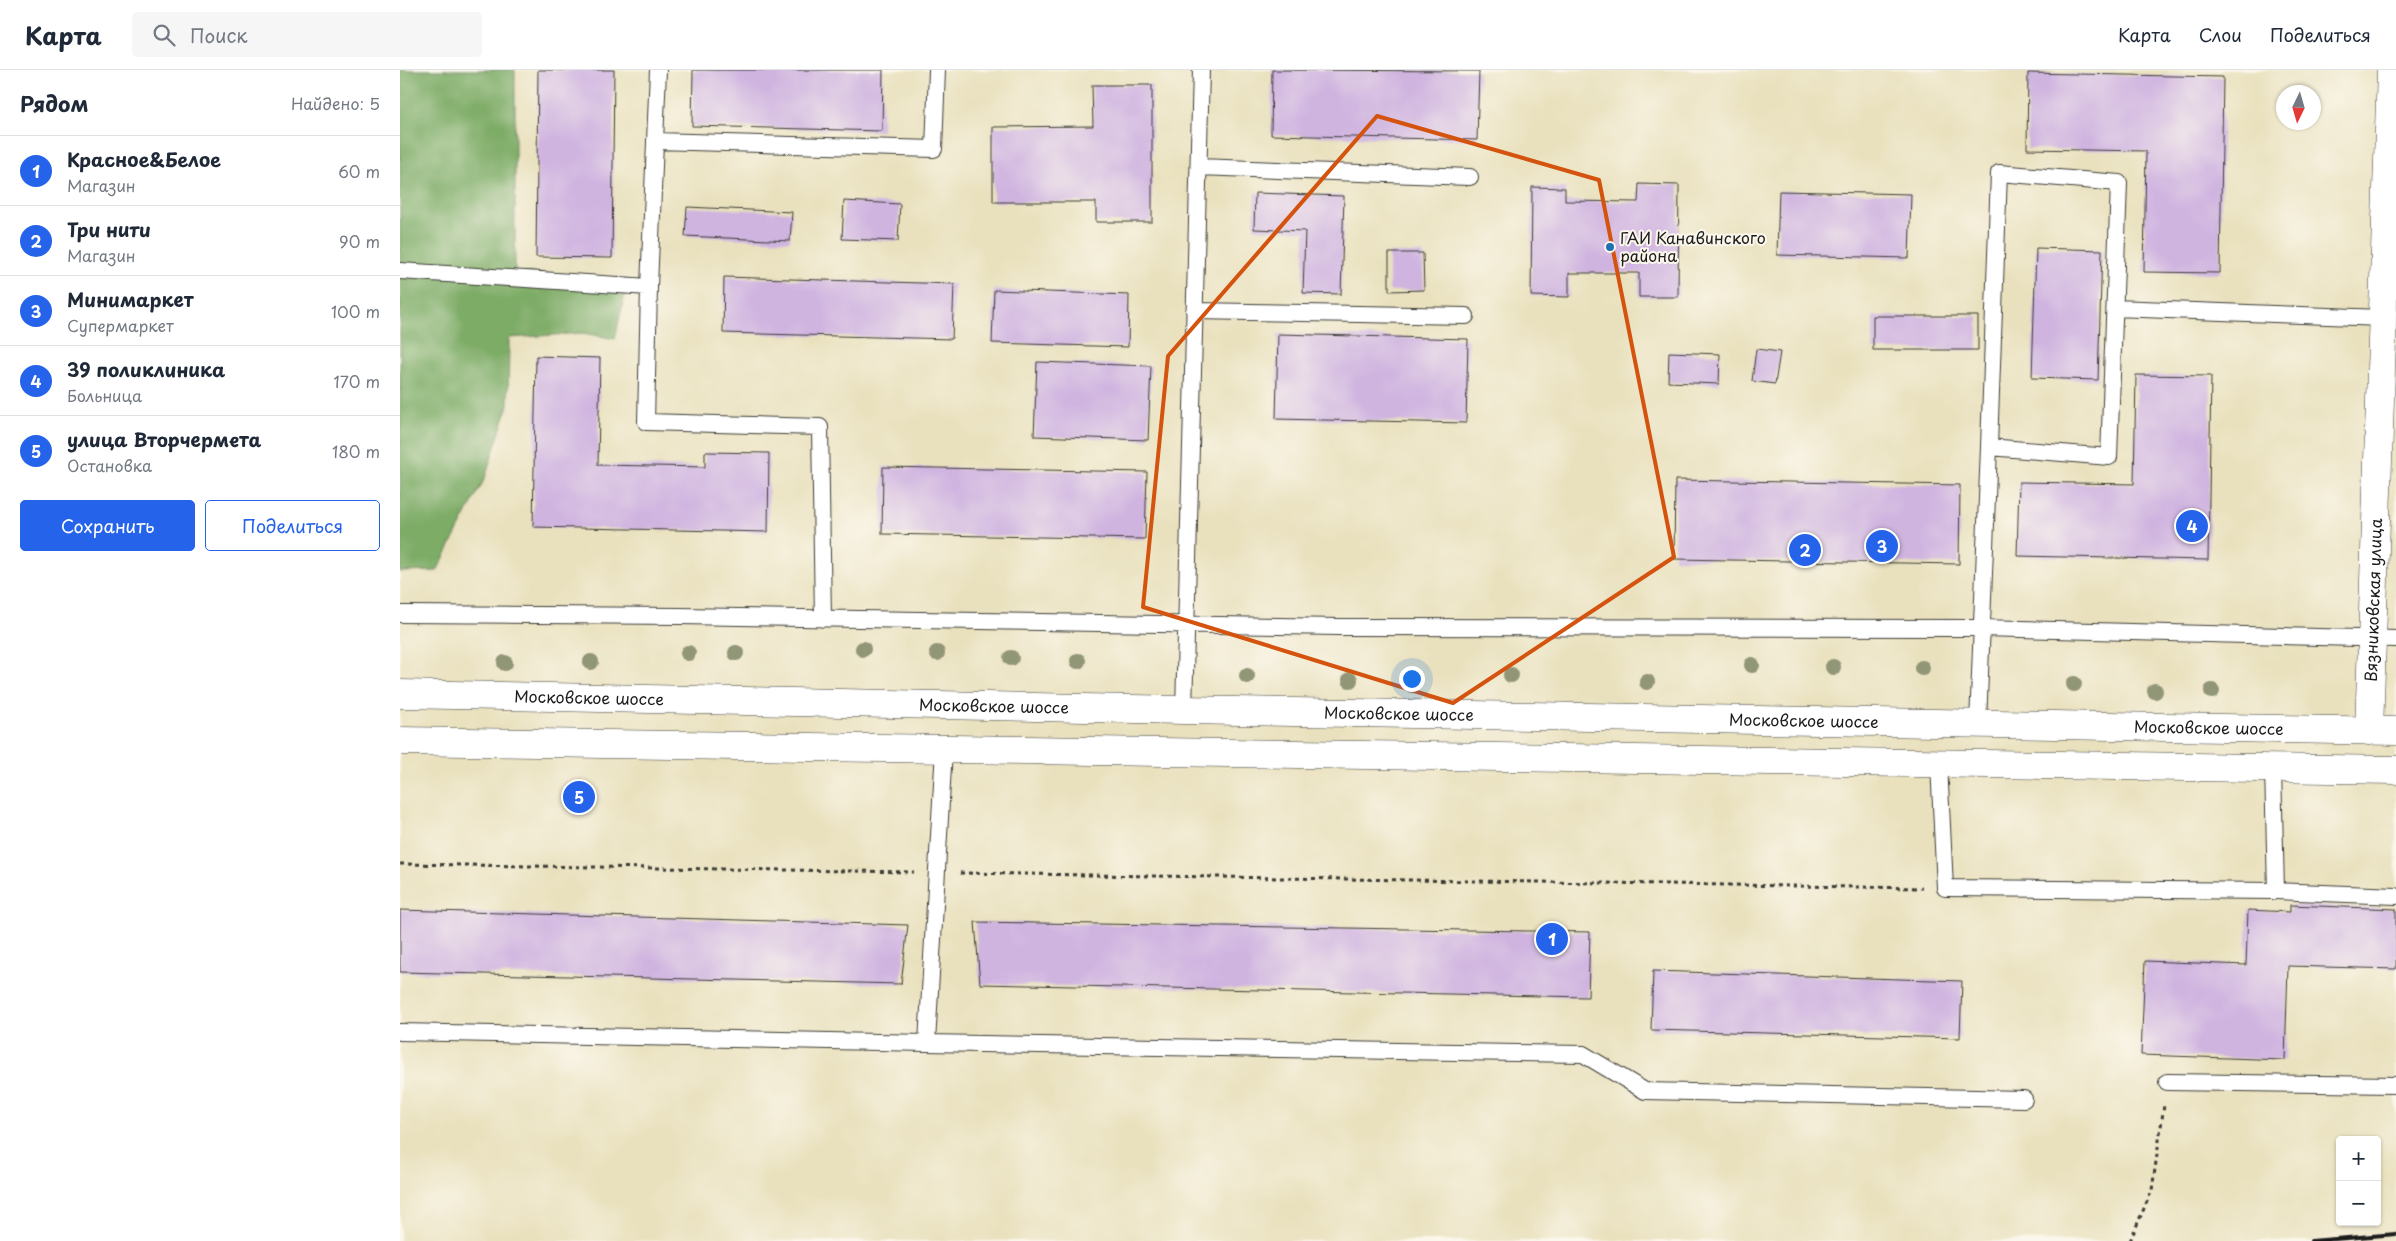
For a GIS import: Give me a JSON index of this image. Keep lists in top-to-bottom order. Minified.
{"streets":{"main road":["Вязниковская улица","Московское шоссе"]},"crossings":[["Вязниковская улица","Московское шоссе"]],"places":["ГАИ Канавинского района"],"north":"bottom","page":{"header":"Карта","search":"Поиск","nav":["Карта","Слои","Поделиться"],"heading":["Рядом","Найдено: 5"],"list":[{"mark":"1","name":"Красное&Белое","note":"Магазин","value":"60 m"},{"mark":"2","name":"Три нити","note":"Магазин","value":"90 m"},{"mark":"3","name":"Минимаркет","note":"Супермаркет","value":"100 m"},{"mark":"4","name":"39 поликлиника","note":"Больница","value":"170 m"},{"mark":"5","name":"улица Вторчермета","note":"Остановка","value":"180 m"}],"buttons":["Сохранить","Поделиться"],"pins":["4","3","2","5","1"],"map_buttons":["+","−"]}}
